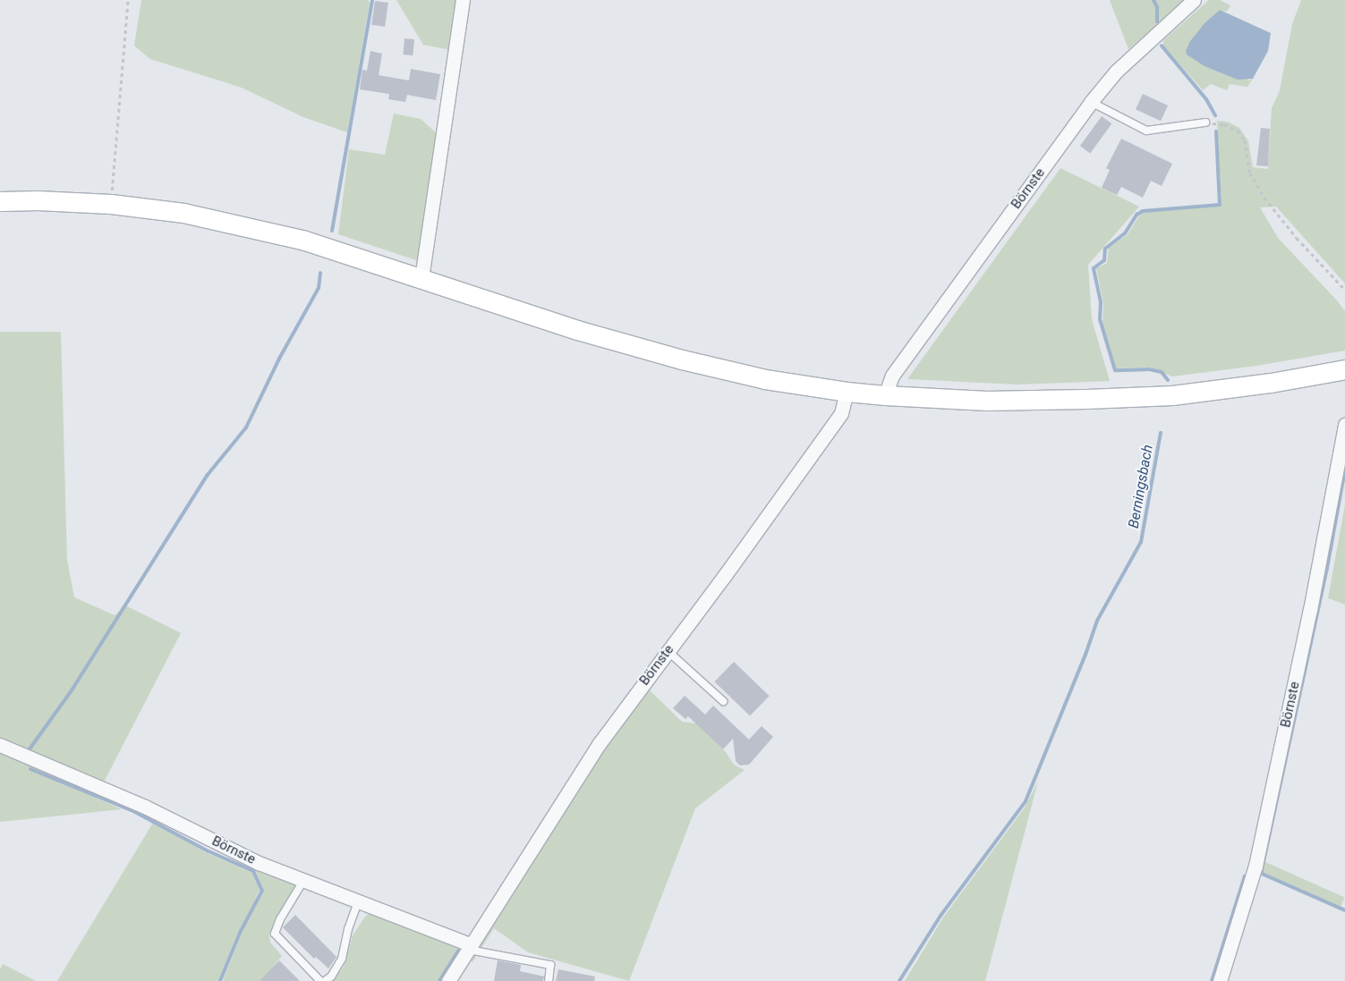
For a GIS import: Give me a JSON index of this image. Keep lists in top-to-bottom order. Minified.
{"streets":{"street":["Börnste"]},"water":["Berningsbach"]}
